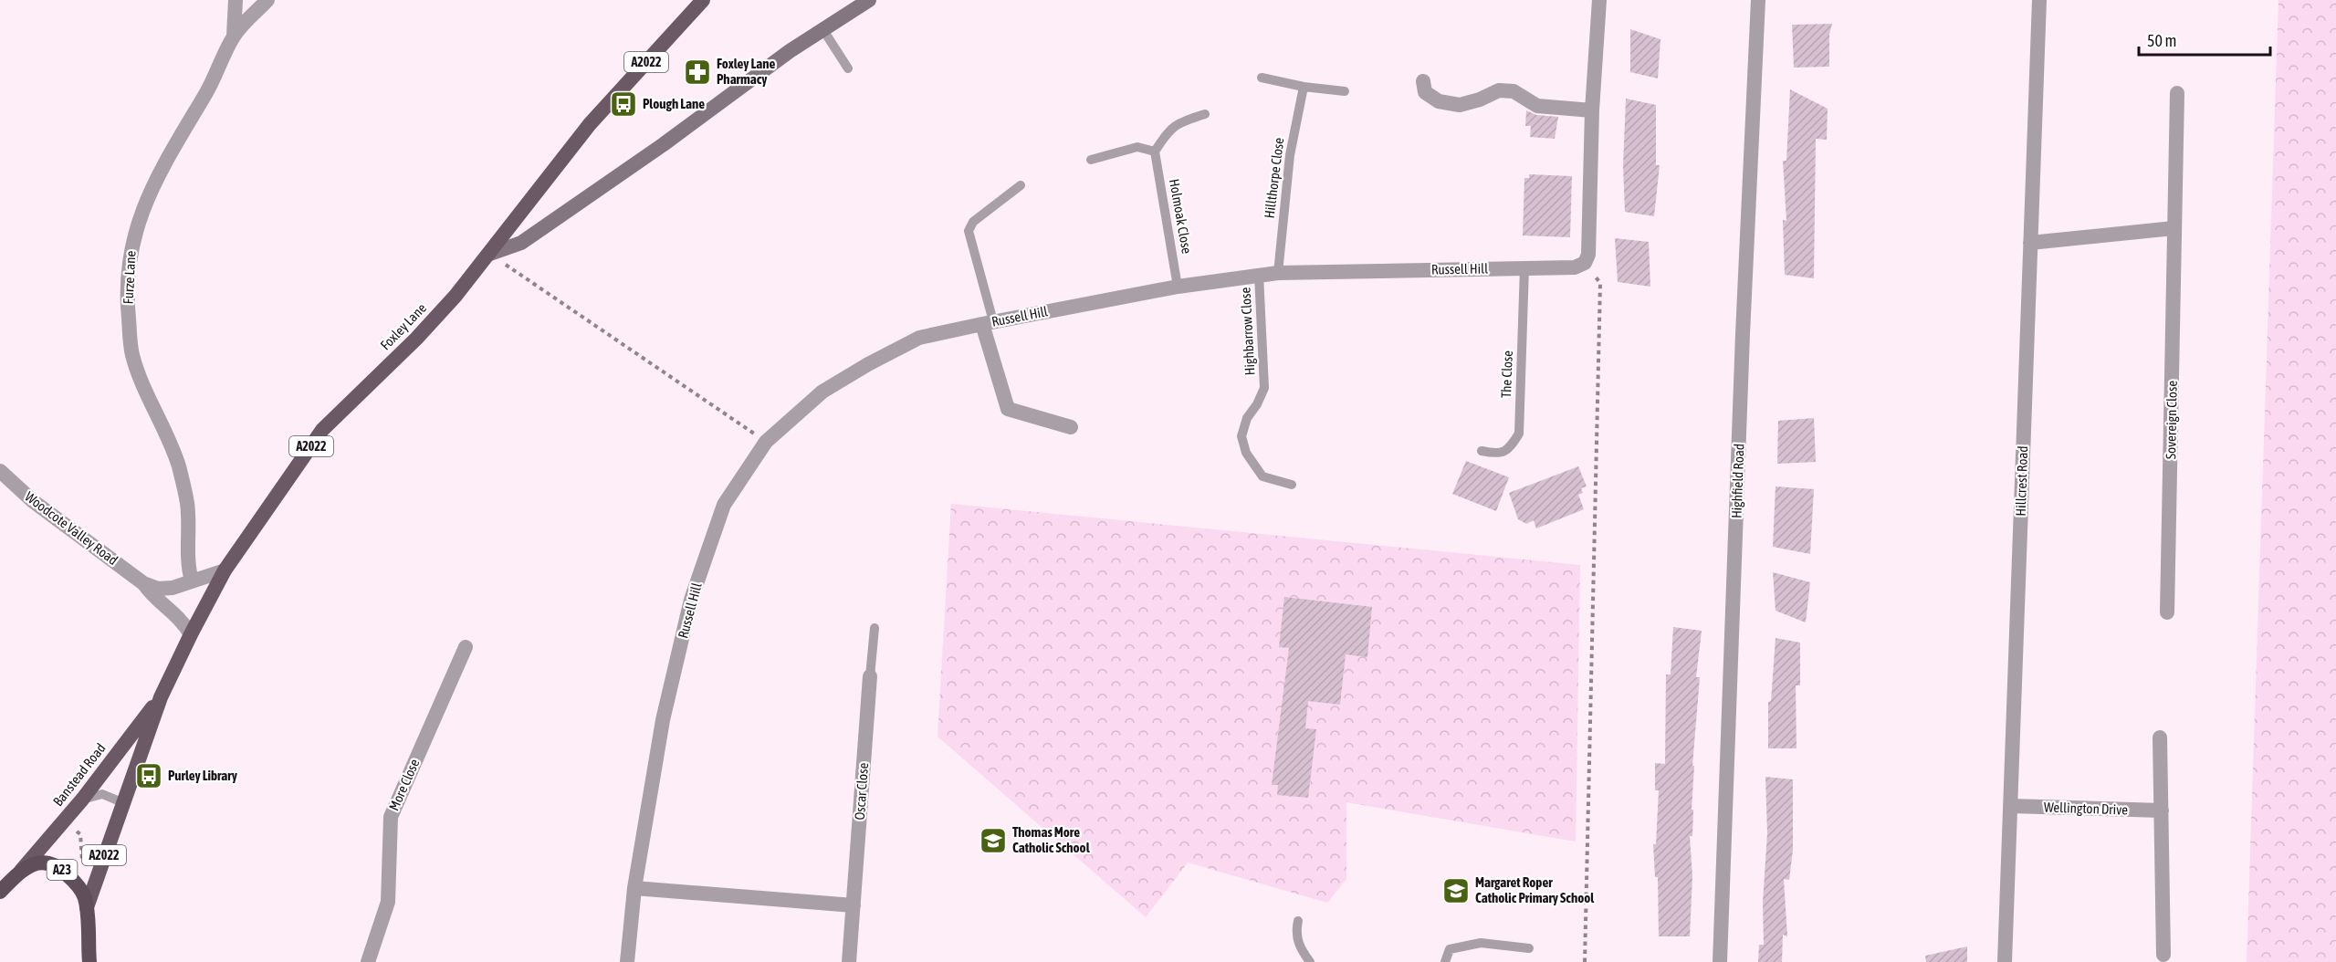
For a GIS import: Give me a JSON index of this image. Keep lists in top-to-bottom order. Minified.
{"streets":{"highway":["Banstead Road","A23"],"main road":["A2022","Foxley Lane"],"street":["Russell Hill","Furze Lane","Sovereign Close","Highfield Road","Hillcrest Road","Woodcote Valley Road","More Close","Oscar Close","Wellington Drive"],"lane":["Hillthorpe Close","Holmoak Close","Highbarrow Close","The Close"]},"crossings":[["A2022","Foxley Lane"],["A2022","Banstead Road"],["Hillthorpe Close","Russell Hill"],["Holmoak Close","Russell Hill"],["Russell Hill","Highbarrow Close"],["Russell Hill","The Close"],["Furze Lane","Woodcote Valley Road"],["Foxley Lane","Woodcote Valley Road"],["Foxley Lane","Banstead Road"],["Hillcrest Road","Wellington Drive"]],"places":{"pharmacy":["Foxley Lane Pharmacy"],"bus stop":["Plough Lane","Purley Library"],"school or university":["Thomas More Catholic School","Margaret Roper Catholic Primary School"]},"scale_bar":"50 m"}
